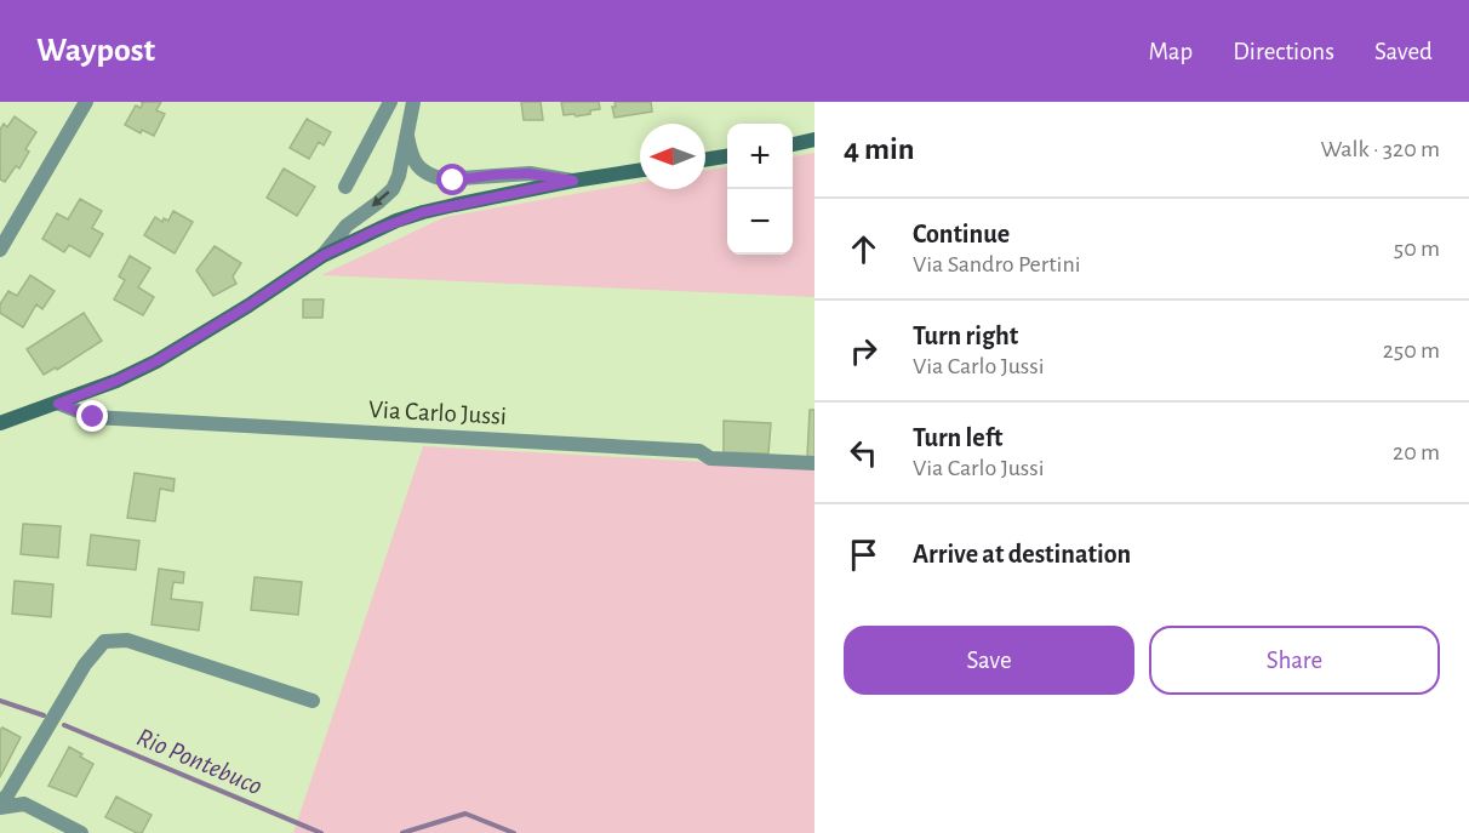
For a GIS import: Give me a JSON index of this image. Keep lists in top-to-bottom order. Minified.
{"streets":{"street":["Via Carlo Jussi"]},"water":["Rio Pontebuco"],"north":"left","page":{"header":"Waypost","nav":["Map","Directions","Saved"],"heading":["4 min","Walk · 320 m"],"map_buttons":["+","−"],"list":[["Continue","Via Sandro Pertini","50 m"],["Turn right","Via Carlo Jussi","250 m"],["Turn left","Via Carlo Jussi","20 m"],"Arrive at destination"],"buttons":["Save","Share"]}}
